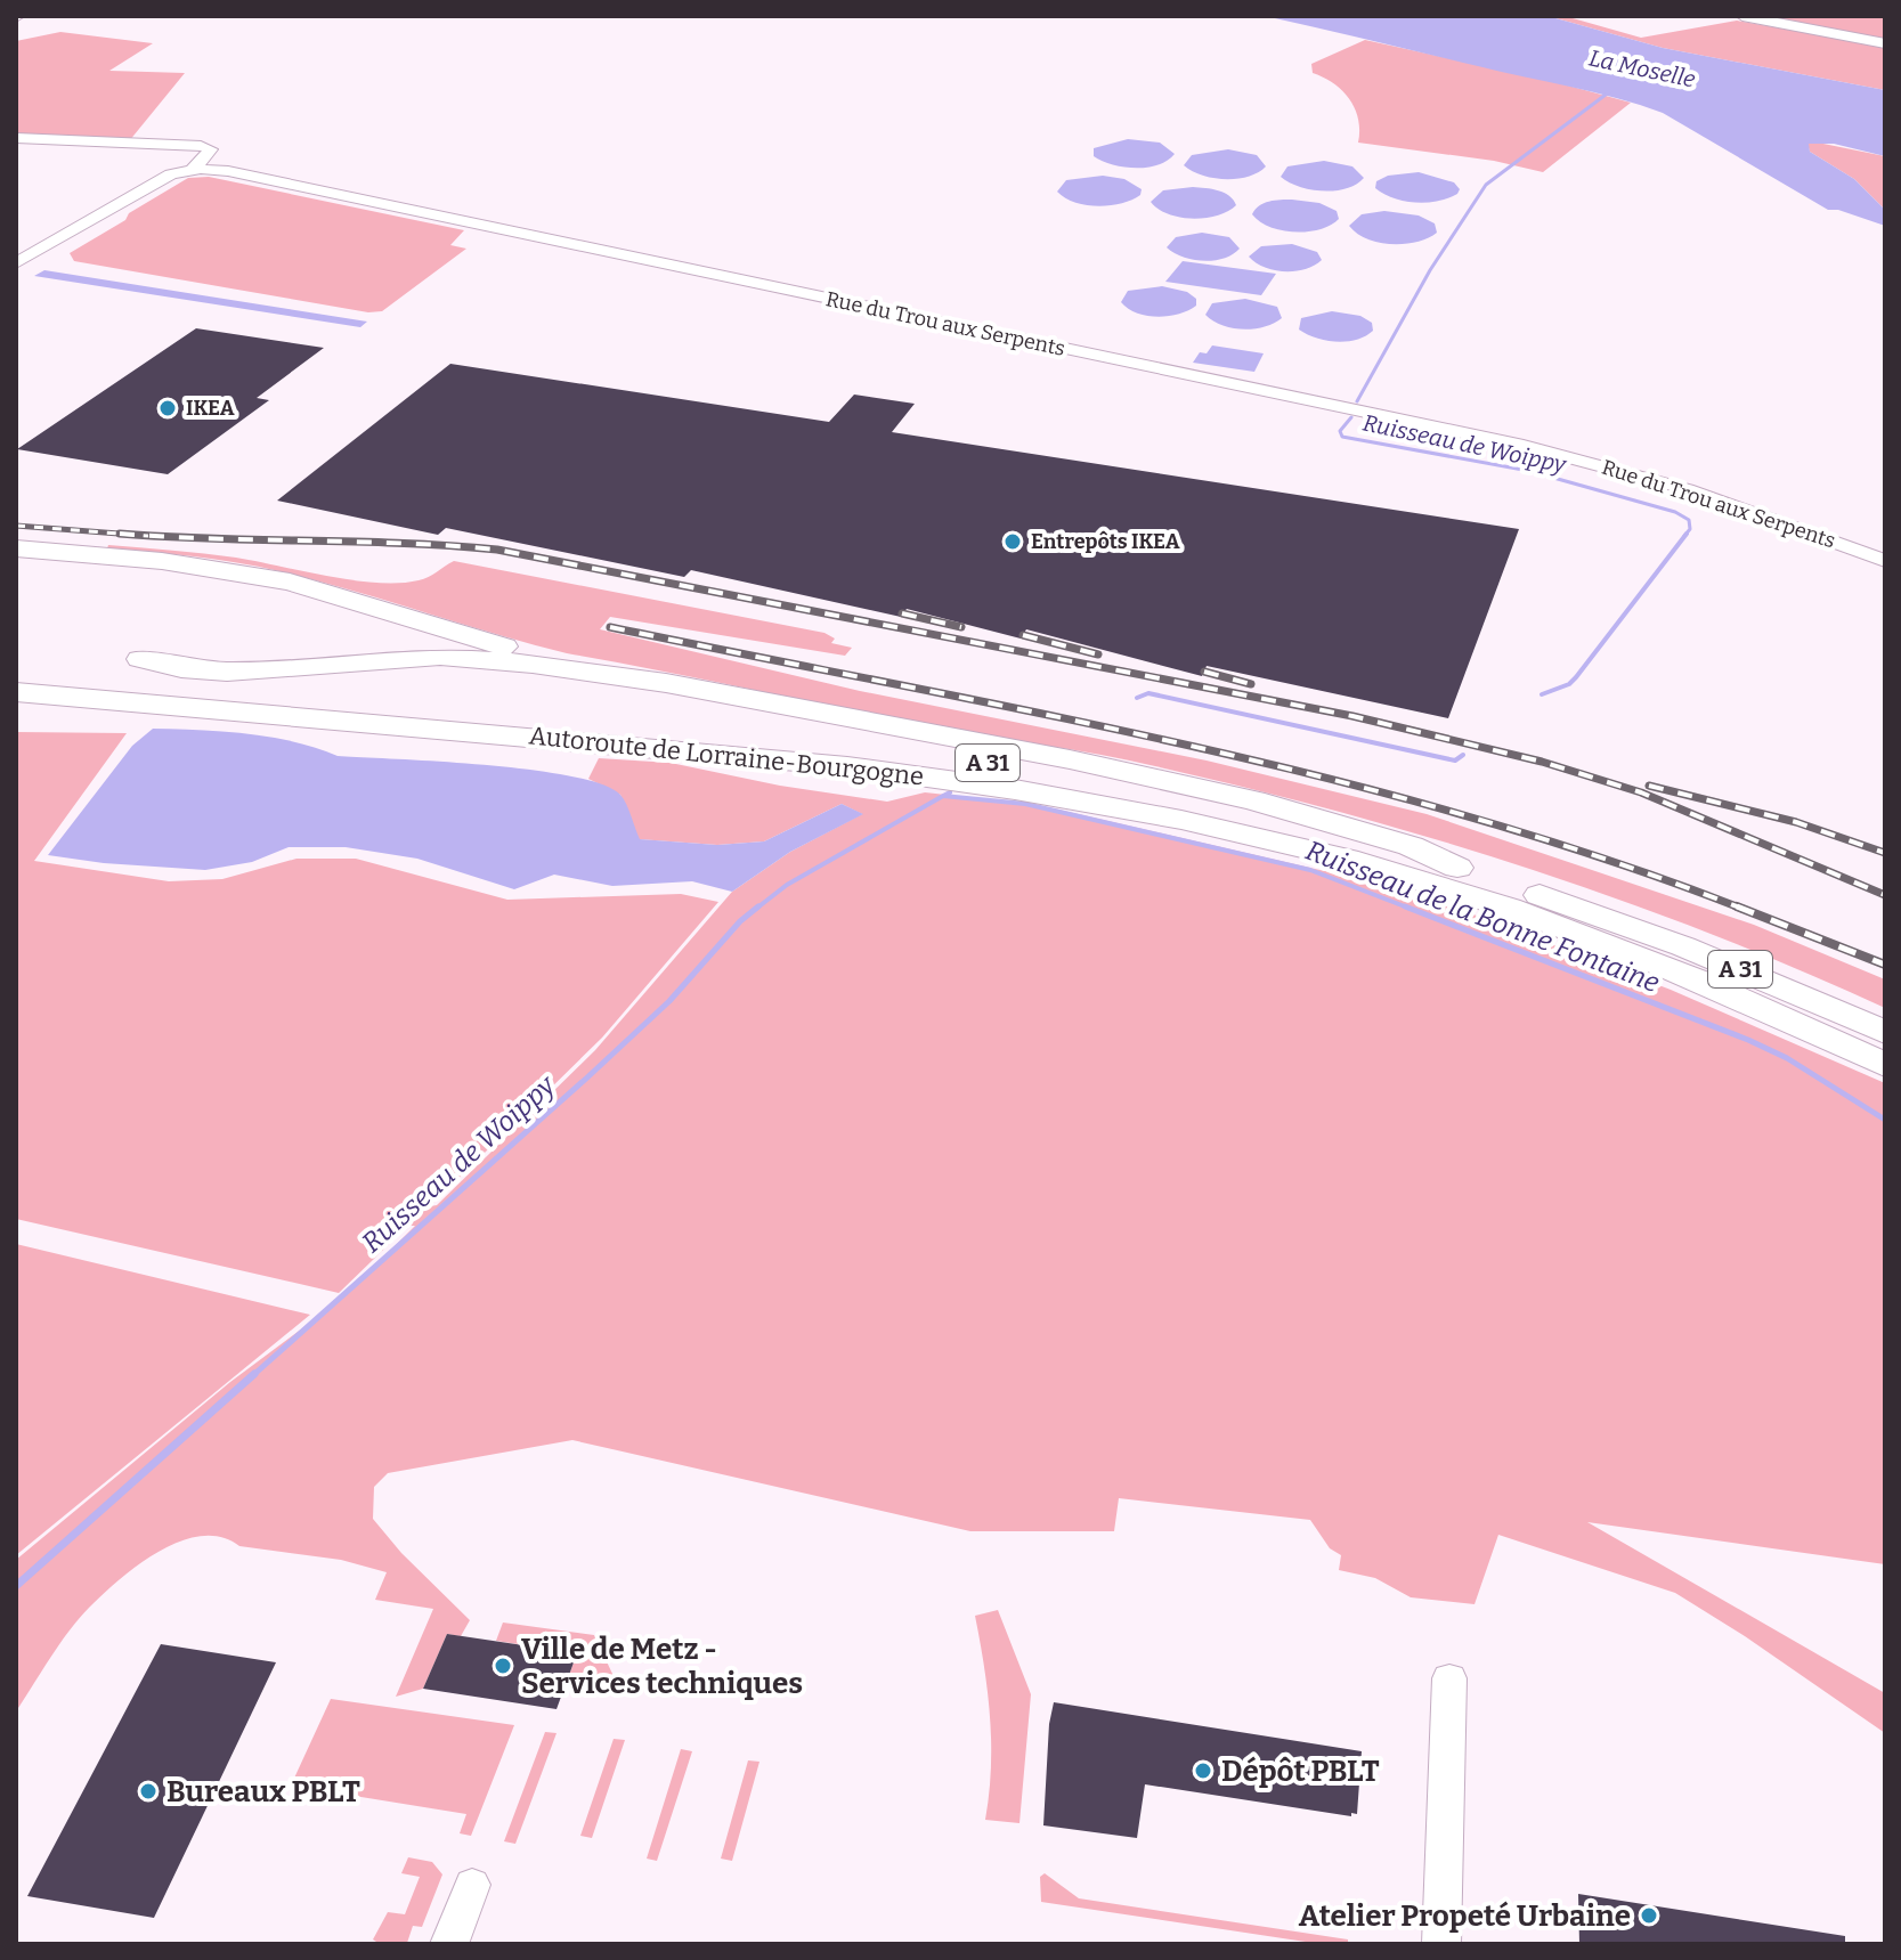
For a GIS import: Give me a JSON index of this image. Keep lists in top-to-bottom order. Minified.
{"streets":{"highway":["Autoroute de Lorraine-Bourgogne","A 31"],"street":["Rue du Trou aux Serpents"]},"water":["La Moselle","Ruisseau de Woippy","Ruisseau de la Bonne Fontaine"],"places":["IKEA","Entrepôts IKEA","Ville de Metz - Services techniques","Dépôt PBLT","Bureaux PBLT","Atelier Propeté Urbaine"]}
